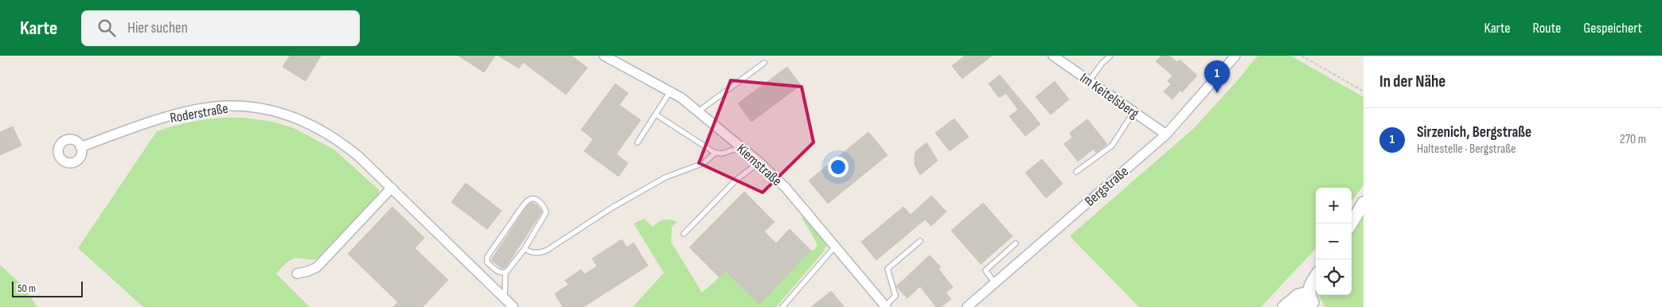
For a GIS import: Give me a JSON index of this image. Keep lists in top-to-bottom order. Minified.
{"streets":{"street":["Im Keitelsberg","Roderstraße","Kiemstraße","Bergstraße"]},"crossings":[["Im Keitelsberg","Bergstraße"]],"scale_bar":"50 m","page":{"header":"Karte","search":"Hier suchen","nav":["Karte","Route","Gespeichert"],"heading":"In der Nähe","pins":"1","list":[{"mark":"1","name":"Sirzenich, Bergstraße","note":"Haltestelle · Bergstraße","value":"270 m"}],"map_buttons":["+","−"],"scale":"50 m"}}
